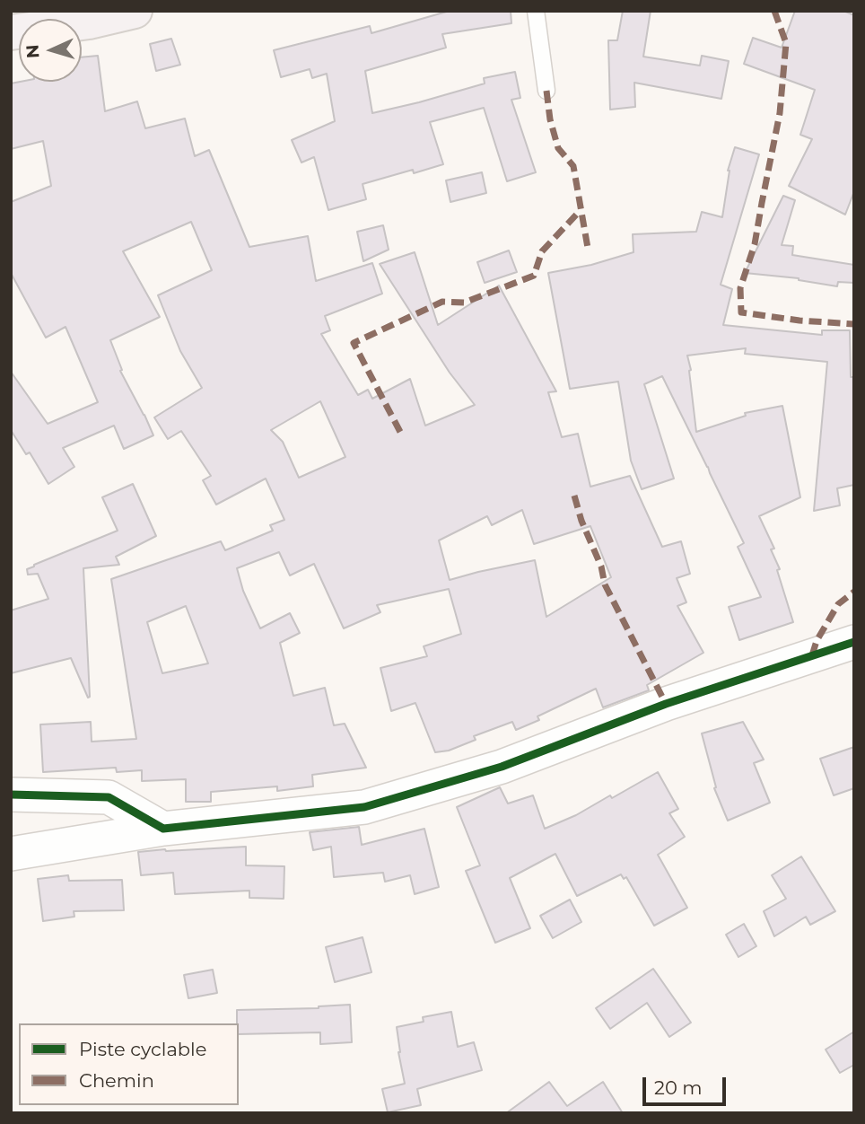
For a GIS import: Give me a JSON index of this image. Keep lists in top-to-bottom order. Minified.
{"legend":["Piste cyclable","Chemin"],"scale_bar":"20 m","north":"left"}
